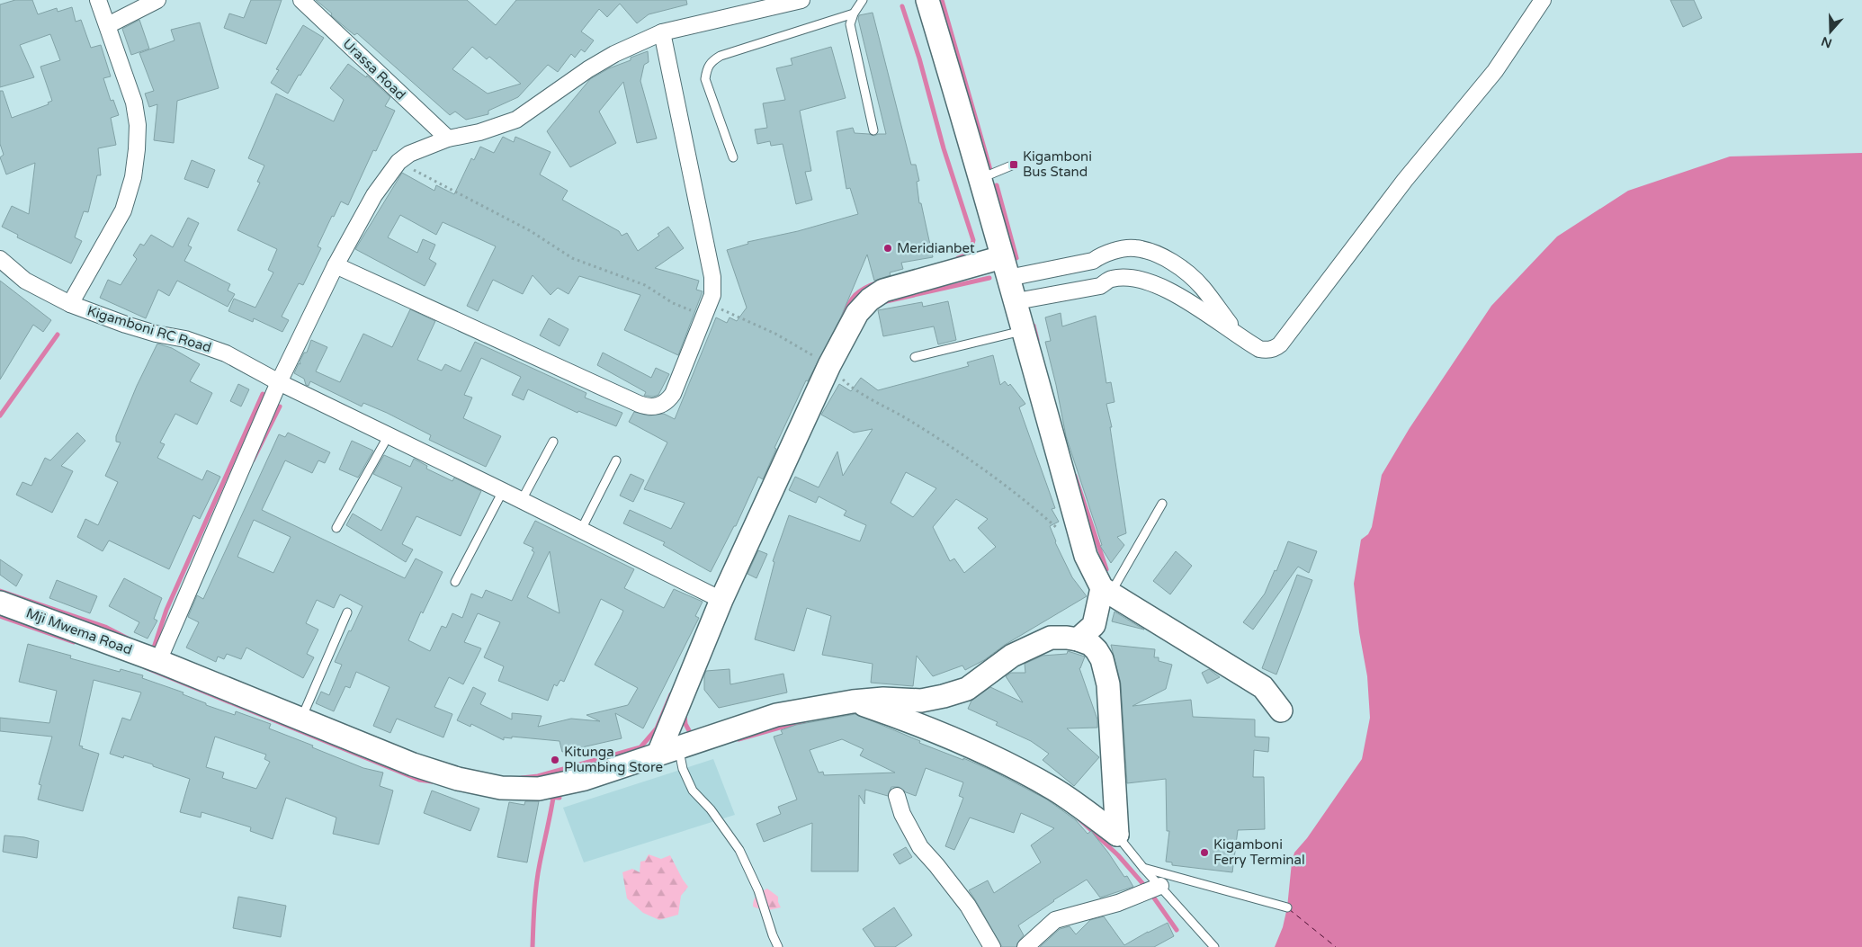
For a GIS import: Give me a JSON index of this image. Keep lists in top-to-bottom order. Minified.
{"streets":{"main road":["Mji Mwema Road"],"street":["Urassa Road","Kigamboni RC Road"]},"places":{"transit":["Kigamboni Bus Stand"],"other":["Meridianbet","Kitunga Plumbing Store","Kigamboni Ferry Terminal"]},"north":"bottom"}
